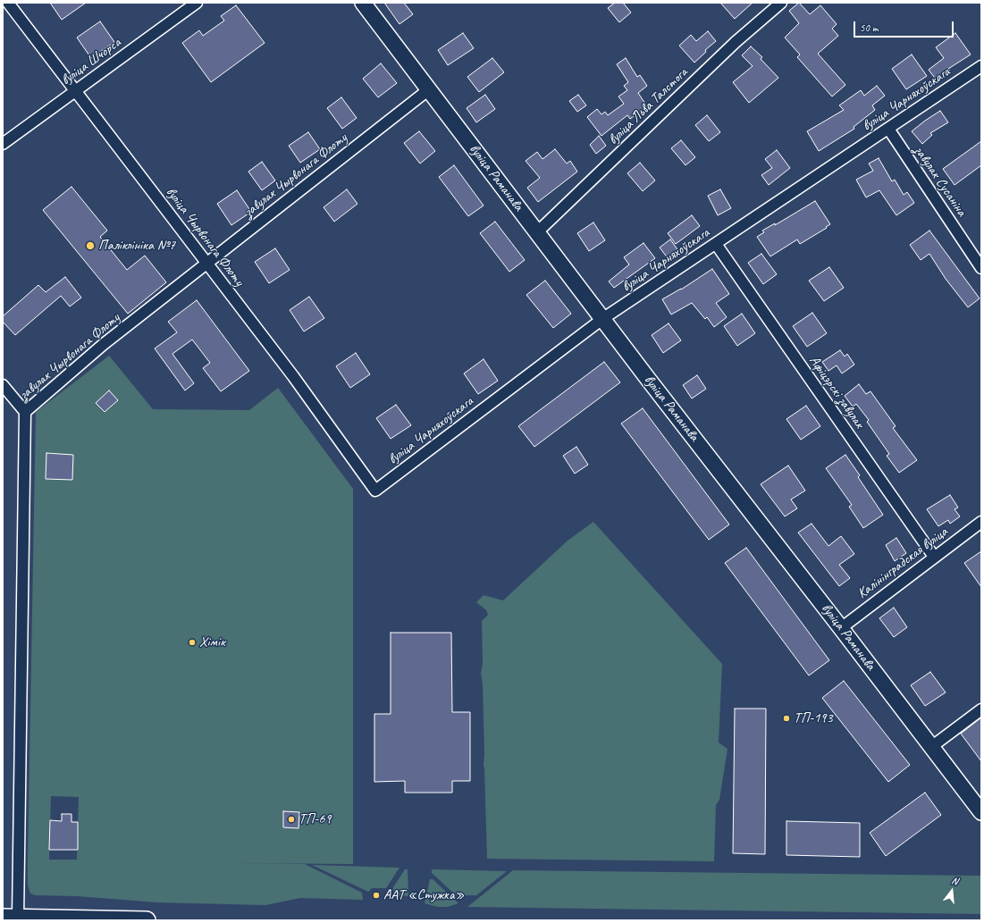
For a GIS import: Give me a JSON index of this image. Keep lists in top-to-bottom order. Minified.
{"streets":{"main road":["вуліца Раманава"],"street":["вуліца Шчорса","вуліца Чарняхоўскага","вуліца Льва Талстога","завулак Чырвонага Флоту","завулак Сусаніна","вуліца Чырвонага Флоту","Афіцэрскі завулак","Калінінградская вуліца"]},"crossings":[["вуліца Шчорса","вуліца Чырвонага Флоту"],["вуліца Чарняхоўскага","вуліца Раманава"],["вуліца Чарняхоўскага","завулак Сусаніна"],["вуліца Чарняхоўскага","вуліца Чырвонага Флоту"],["вуліца Чарняхоўскага","Афіцэрскі завулак"],["вуліца Льва Талстога","вуліца Раманава"],["завулак Чырвонага Флоту","вуліца Раманава"],["завулак Чырвонага Флоту","вуліца Чырвонага Флоту"],["вуліца Раманава","Калінінградская вуліца"],["Афіцэрскі завулак","Калінінградская вуліца"]],"places":["Паліклініка №7","Хімік","ТП-193","ТП-69","ААТ «Стужка»"],"scale_bar":"50 m","north":"top"}
